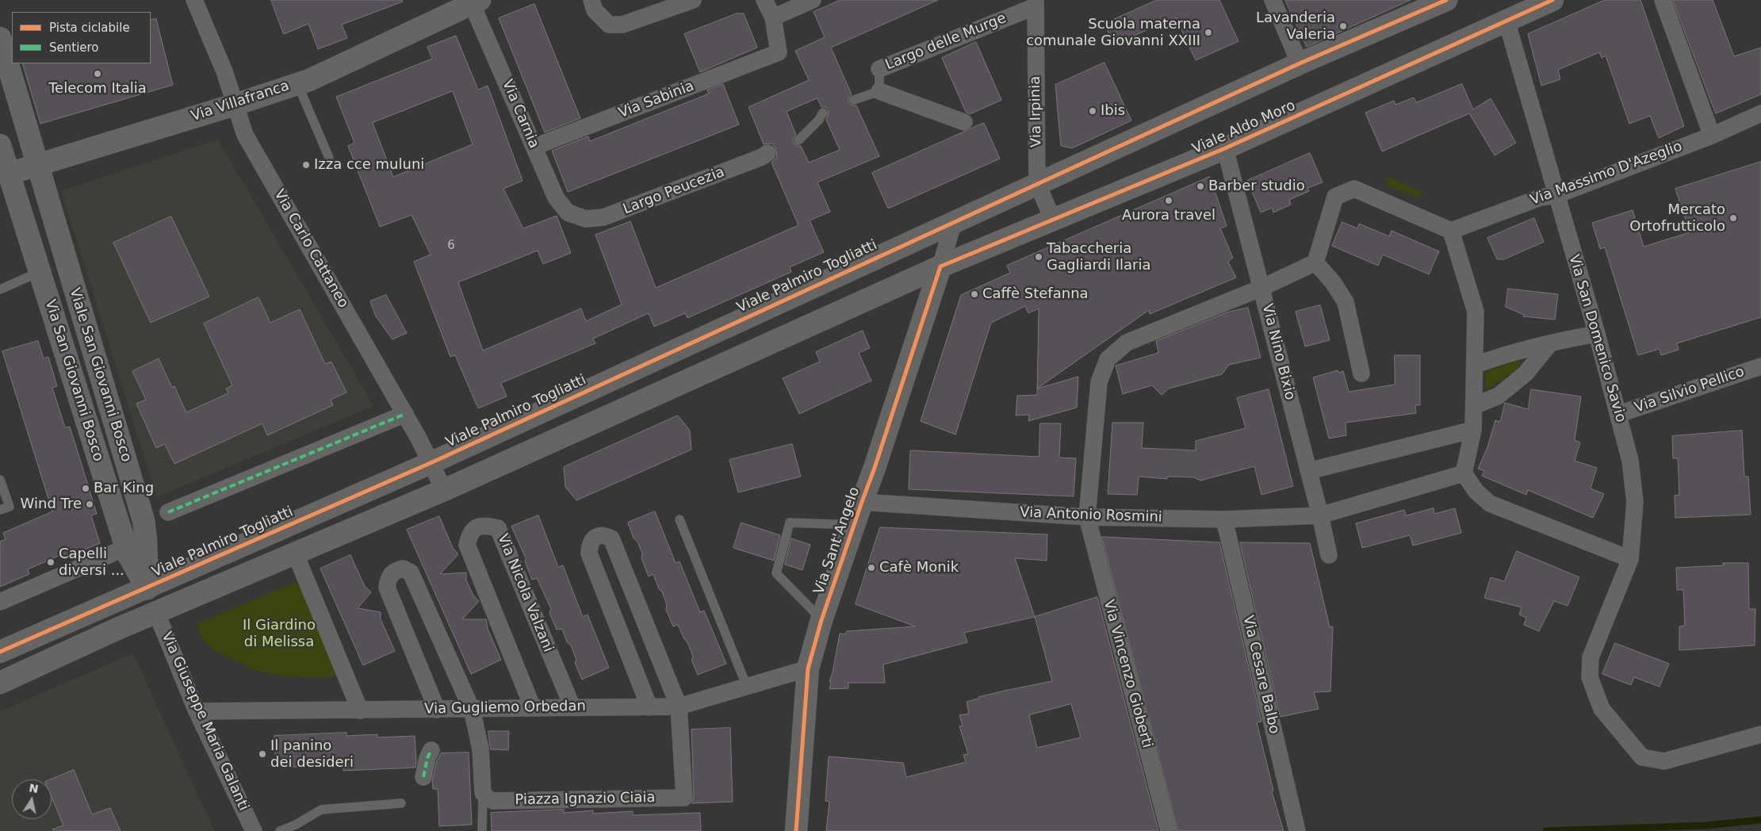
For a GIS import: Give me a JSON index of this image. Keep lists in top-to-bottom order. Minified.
{"streets":{"street":["Largo delle Murge","Via Sabinia","Via Villafranca","Via Irpinia","Via Carnia","Viale Aldo Moro","Via Massimo D'Azeglio","Largo Peucezia","Via Carlo Cattaneo","Viale Palmiro Togliatti","Via San Domenico Savio","Via Nino Bixio","Viale San Giovanni Bosco","Via San Giovanni Bosco","Via Silvio Pellico","Via Antonio Rosmini","Via Sant'Angelo","Via Nicola Valzani","Via Vincenzo Gioberti","Via Cesare Balbo","Via Gugliemo Orbedan","Via Giuseppe Maria Galanti","Piazza Ignazio Ciaia"]},"crossings":[["Largo delle Murge","Via Irpinia"],["Via Sabinia","Via Carnia"],["Via Villafranca","Via Carnia"],["Via Villafranca","Via Carlo Cattaneo"],["Via Villafranca","Viale San Giovanni Bosco"],["Via Villafranca","Via San Giovanni Bosco"],["Via Irpinia","Viale Aldo Moro"],["Via Irpinia","Viale Palmiro Togliatti"],["Via Carnia","Largo Peucezia"],["Viale Aldo Moro","Via San Domenico Savio"],["Viale Aldo Moro","Via Nino Bixio"],["Viale Aldo Moro","Via Sant'Angelo"],["Via Massimo D'Azeglio","Via San Domenico Savio"],["Via Carlo Cattaneo","Viale Palmiro Togliatti"],["Viale Palmiro Togliatti","Viale San Giovanni Bosco"],["Viale Palmiro Togliatti","Via San Giovanni Bosco"],["Via San Domenico Savio","Via Silvio Pellico"],["Via Nino Bixio","Via Antonio Rosmini"],["Via Nino Bixio","Via Vincenzo Gioberti"],["Viale San Giovanni Bosco","Via San Giovanni Bosco"],["Via San Giovanni Bosco","Via Giuseppe Maria Galanti"],["Via Antonio Rosmini","Via Sant'Angelo"],["Via Antonio Rosmini","Via Vincenzo Gioberti"],["Via Antonio Rosmini","Via Cesare Balbo"],["Via Sant'Angelo","Via Gugliemo Orbedan"],["Via Nicola Valzani","Via Gugliemo Orbedan"],["Via Gugliemo Orbedan","Via Giuseppe Maria Galanti"],["Via Gugliemo Orbedan","Piazza Ignazio Ciaia"]],"parks":["Il Giardino di Melissa"],"places":["Lavanderia Valeria","Scuola materna comunale Giovanni XXIII","Telecom Italia","Ibis","Izza cce muluni","Barber studio","Aurora travel","Mercato Ortofrutticolo","Tabaccheria Gagliardi Ilaria","Caffè Stefanna","Bar King","Wind Tre","Capelli diversi ...","Cafè Monik","Il panino dei desideri"],"house_numbers":["6"],"legend":["Pista ciclabile","Sentiero"],"north":"top"}
